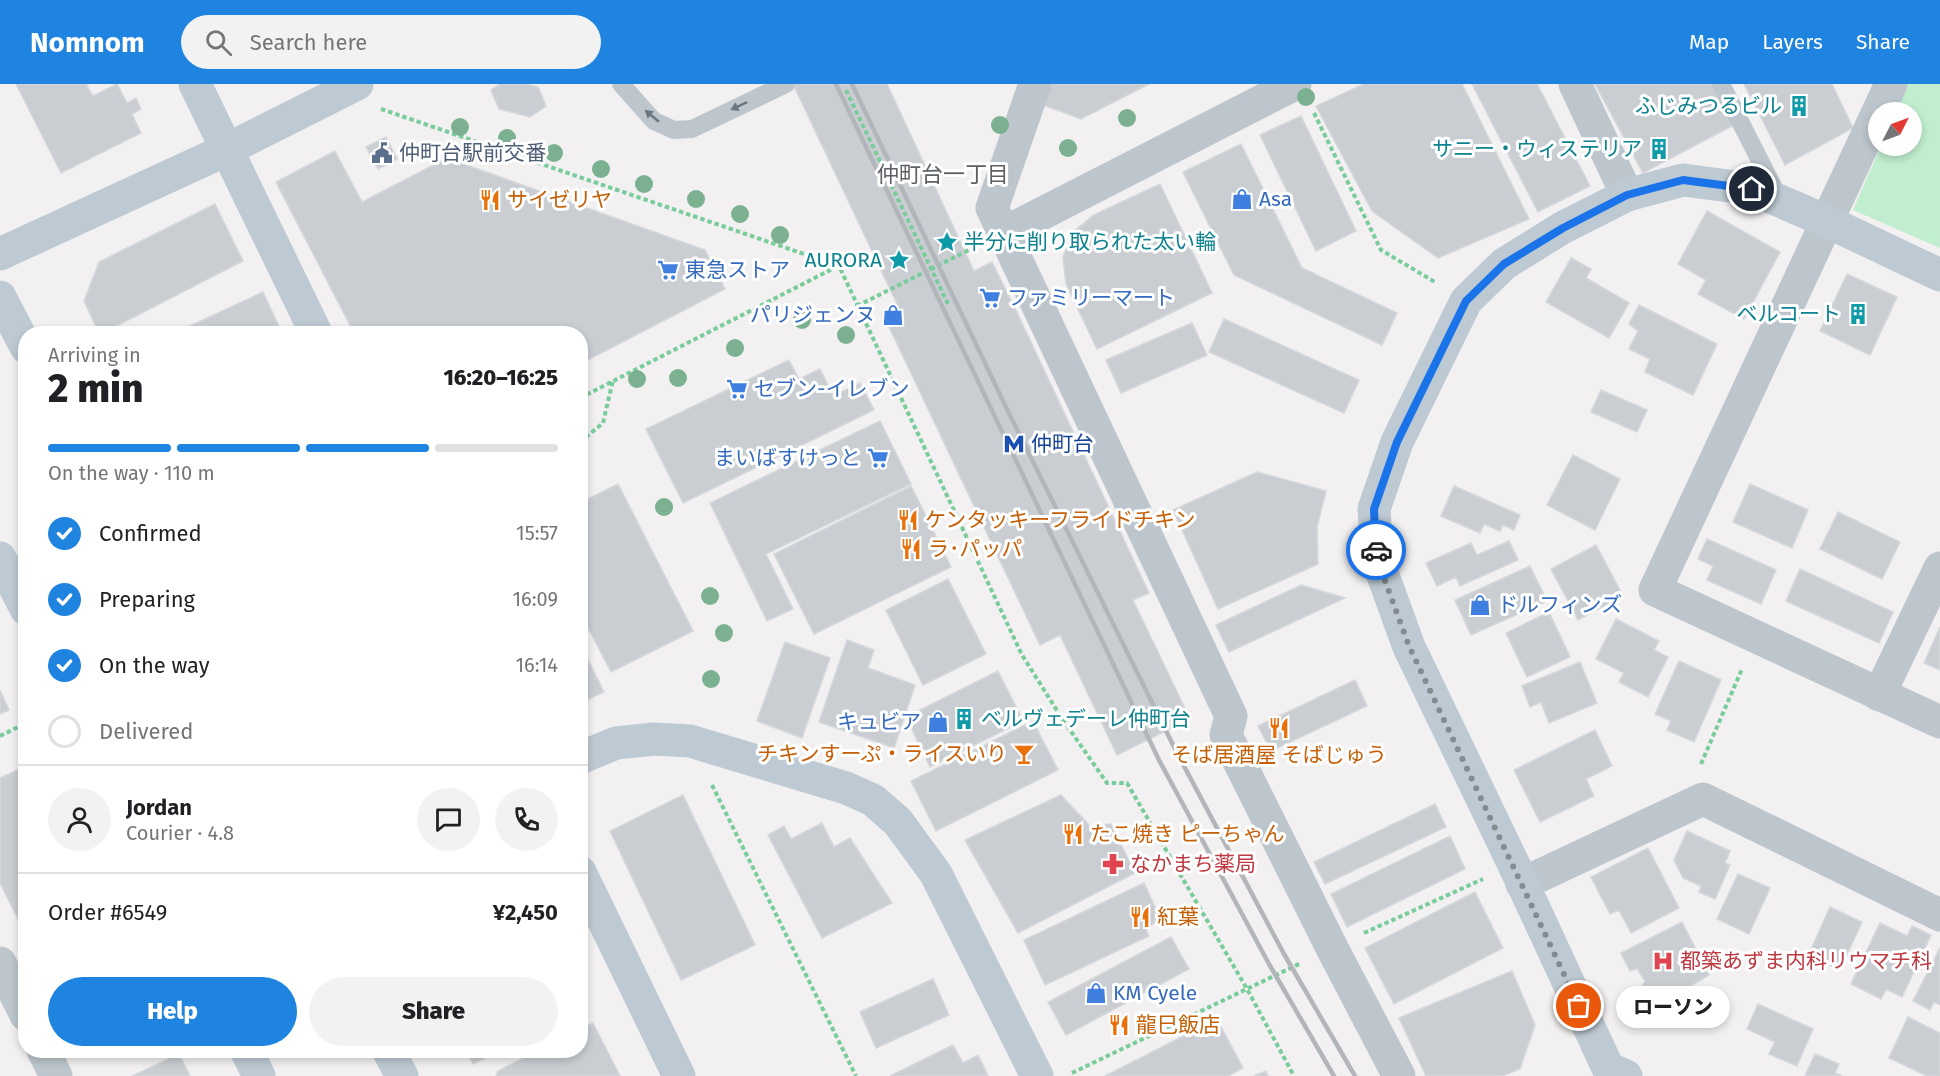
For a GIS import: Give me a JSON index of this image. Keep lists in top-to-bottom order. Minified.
{"districts":["仲町台一丁目"],"places":{"building":["ふじみつるビル","サニー・ウィステリア","ベルコート","ベルヴェデーレ仲町台"],"public building":["仲町台駅前交番"],"shop":["Asa","パリジェンヌ","ドルフィンズ","キュビア","KM Cyele"],"restaurant":["サイゼリヤ","ケンタッキーフライドチキン","ラ･パッパ","そば居酒屋 そばじゅう","たこ焼き ピーちゃん","紅葉","龍巳飯店"],"place":["半分に削り取られた太い輪","AURORA"],"supermarket":["東急ストア","ファミリーマート","セブン-イレブン","まいばすけっと"],"metro station":["仲町台"],"bar":["チキンすーぷ・ライスいり"],"pharmacy":["なかまち薬局"],"hospital":["都築あずま内科リウマチ科"],"other":["ローソン"]},"north":"top right","page":{"header":"Nomnom","search":"Search here","nav":["Map","Layers","Share"],"heading":["2 min","Arriving in","16:20–16:25"],"panel":["Jordan","Courier · 4.8","Order #6549","¥2,450"],"bar":"On the way · 110 m","list":[["Confirmed","15:57"],["Preparing","16:09"],["On the way","16:14"],"Delivered"],"buttons":["Help","Share"],"bubble":"ローソン"}}
